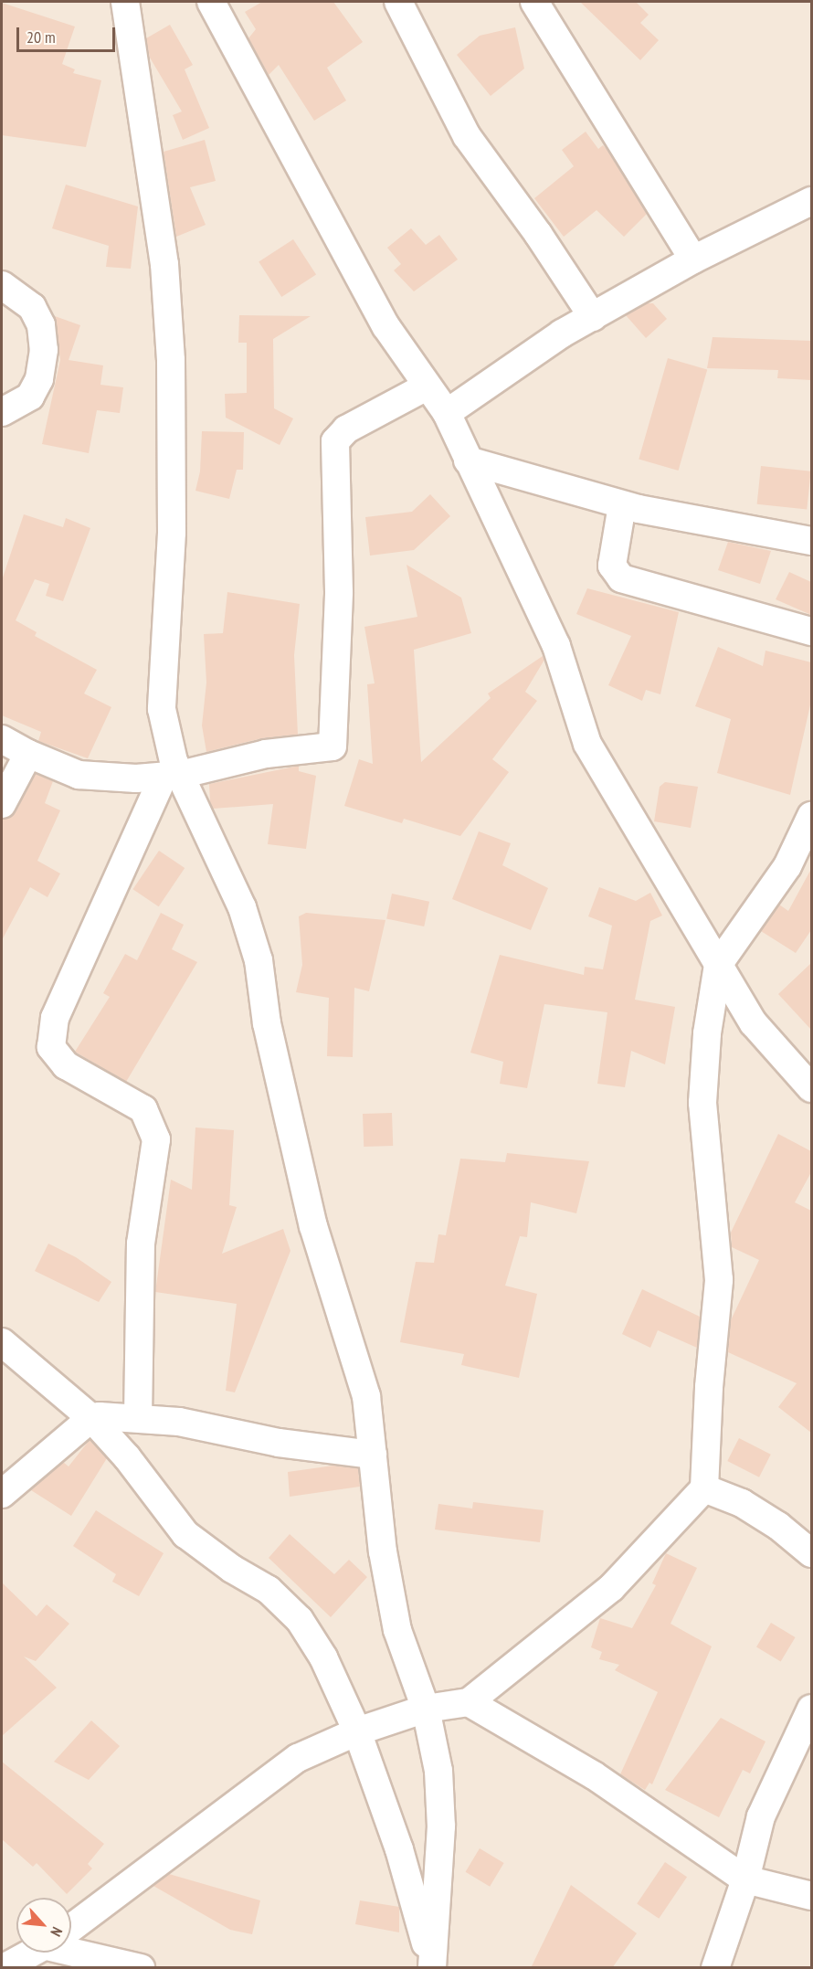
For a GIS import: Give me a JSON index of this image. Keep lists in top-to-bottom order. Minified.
{"scale_bar":"20 m","north":"bottom right"}
